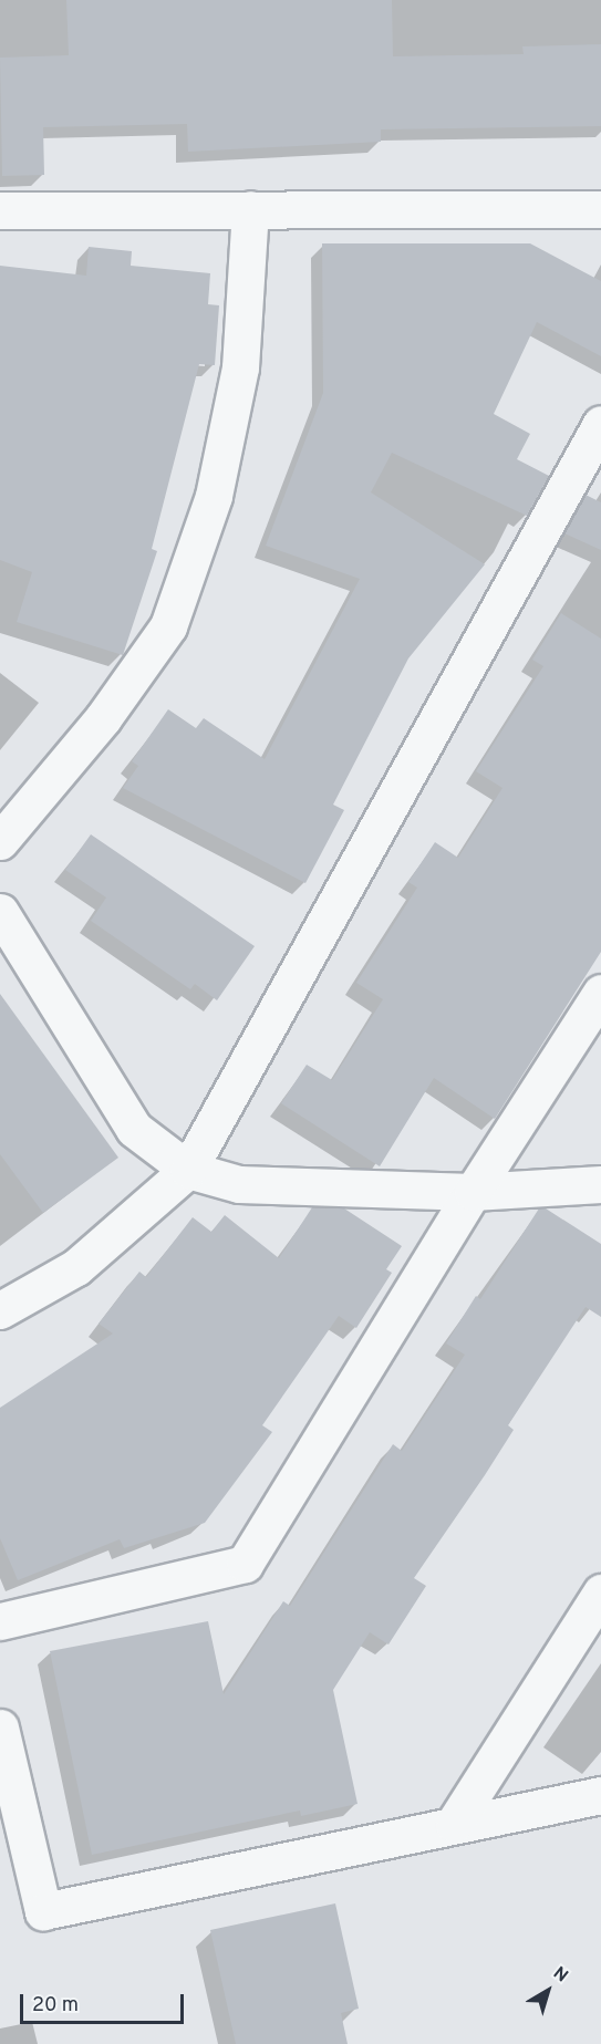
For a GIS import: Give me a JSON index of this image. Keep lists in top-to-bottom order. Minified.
{"scale_bar":"20 m","north":"top right"}
